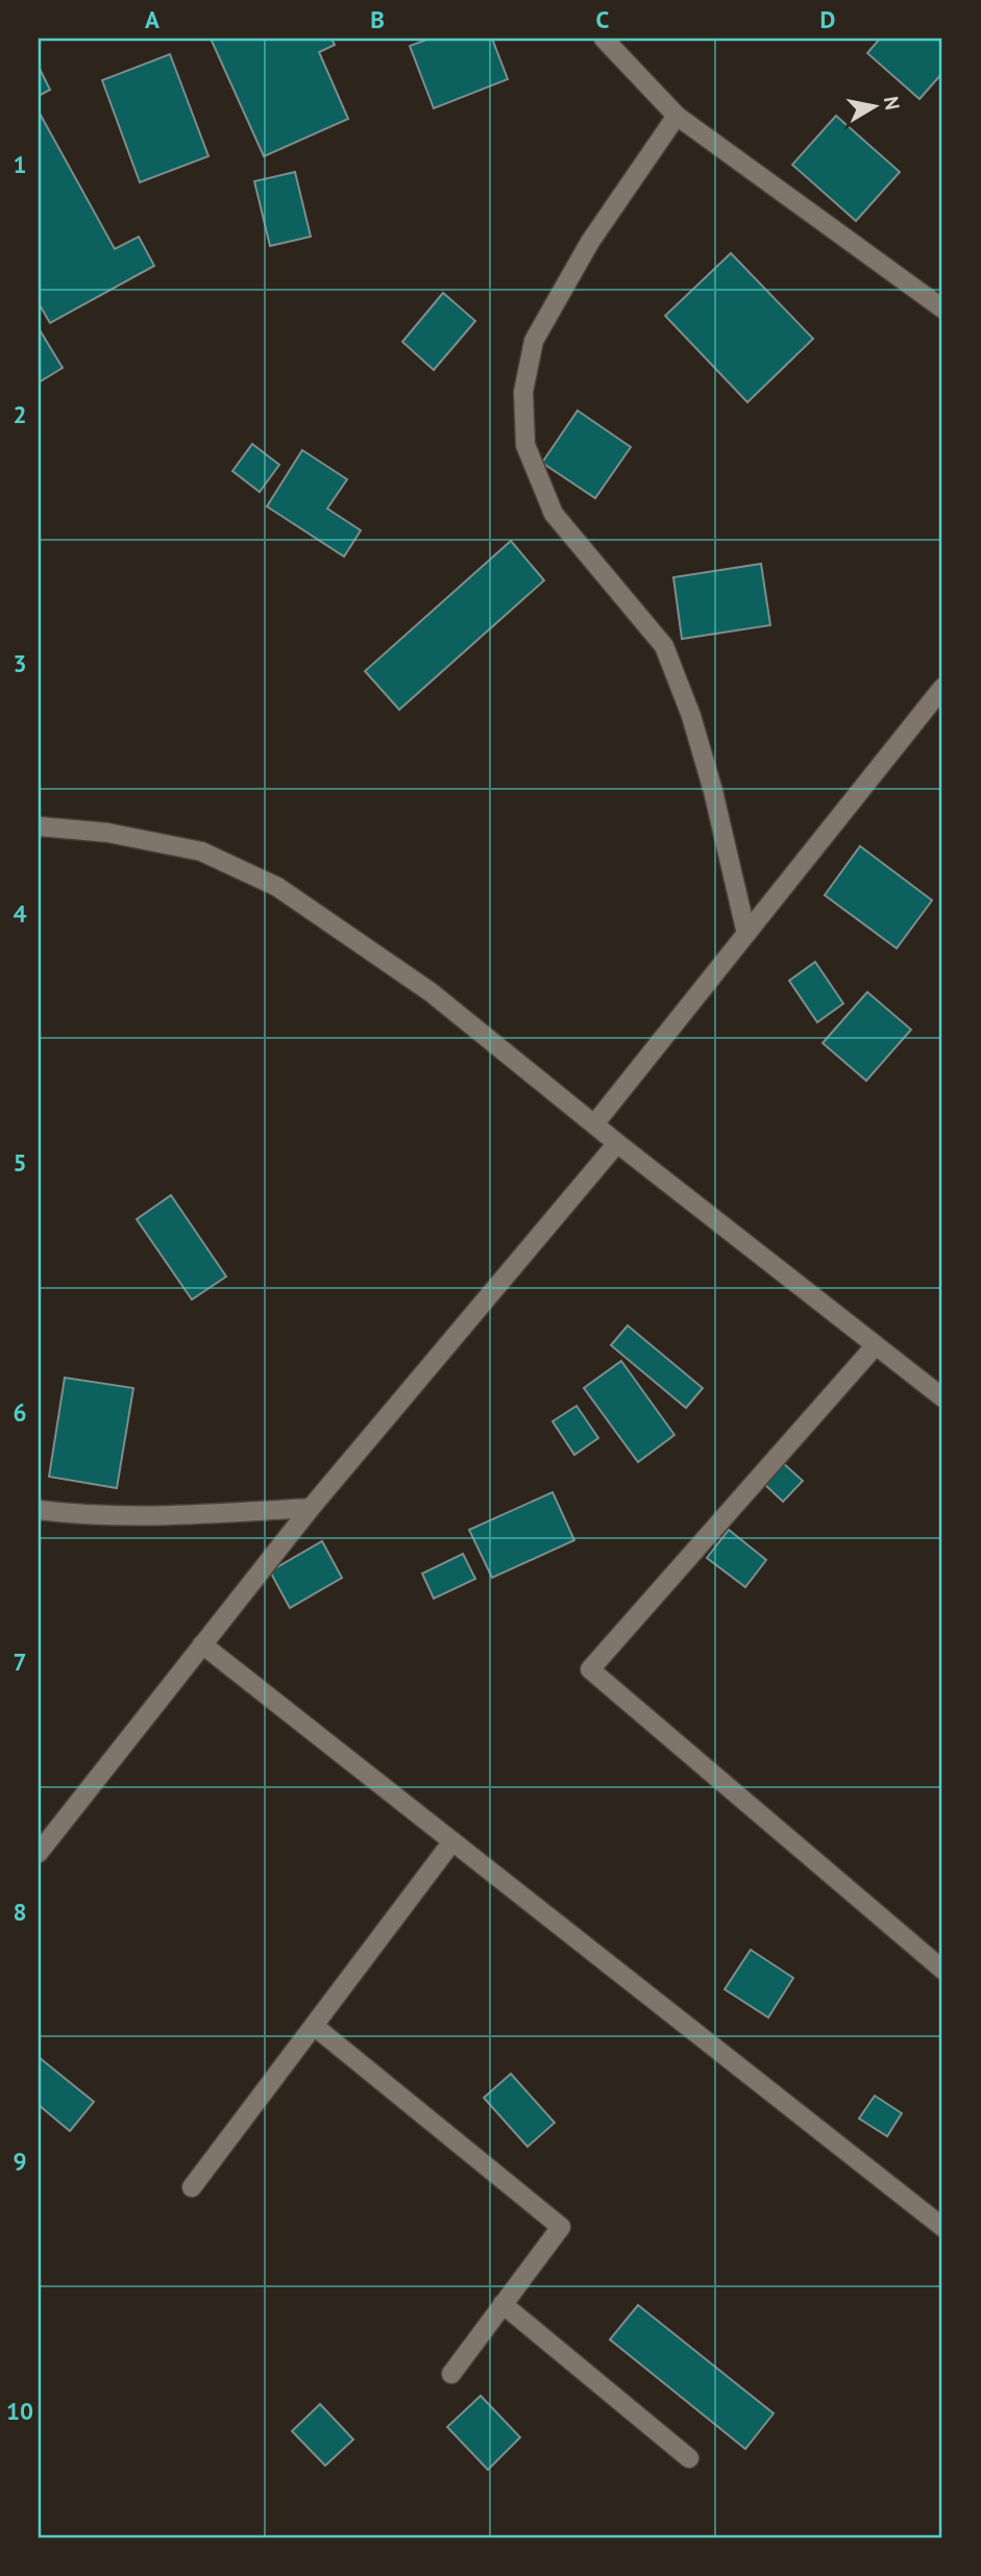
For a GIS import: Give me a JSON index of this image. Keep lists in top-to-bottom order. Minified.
{"north":"right","grid":{"columns":["A","B","C","D"],"rows":["1","2","3","4","5","6","7","8","9","10"]}}
